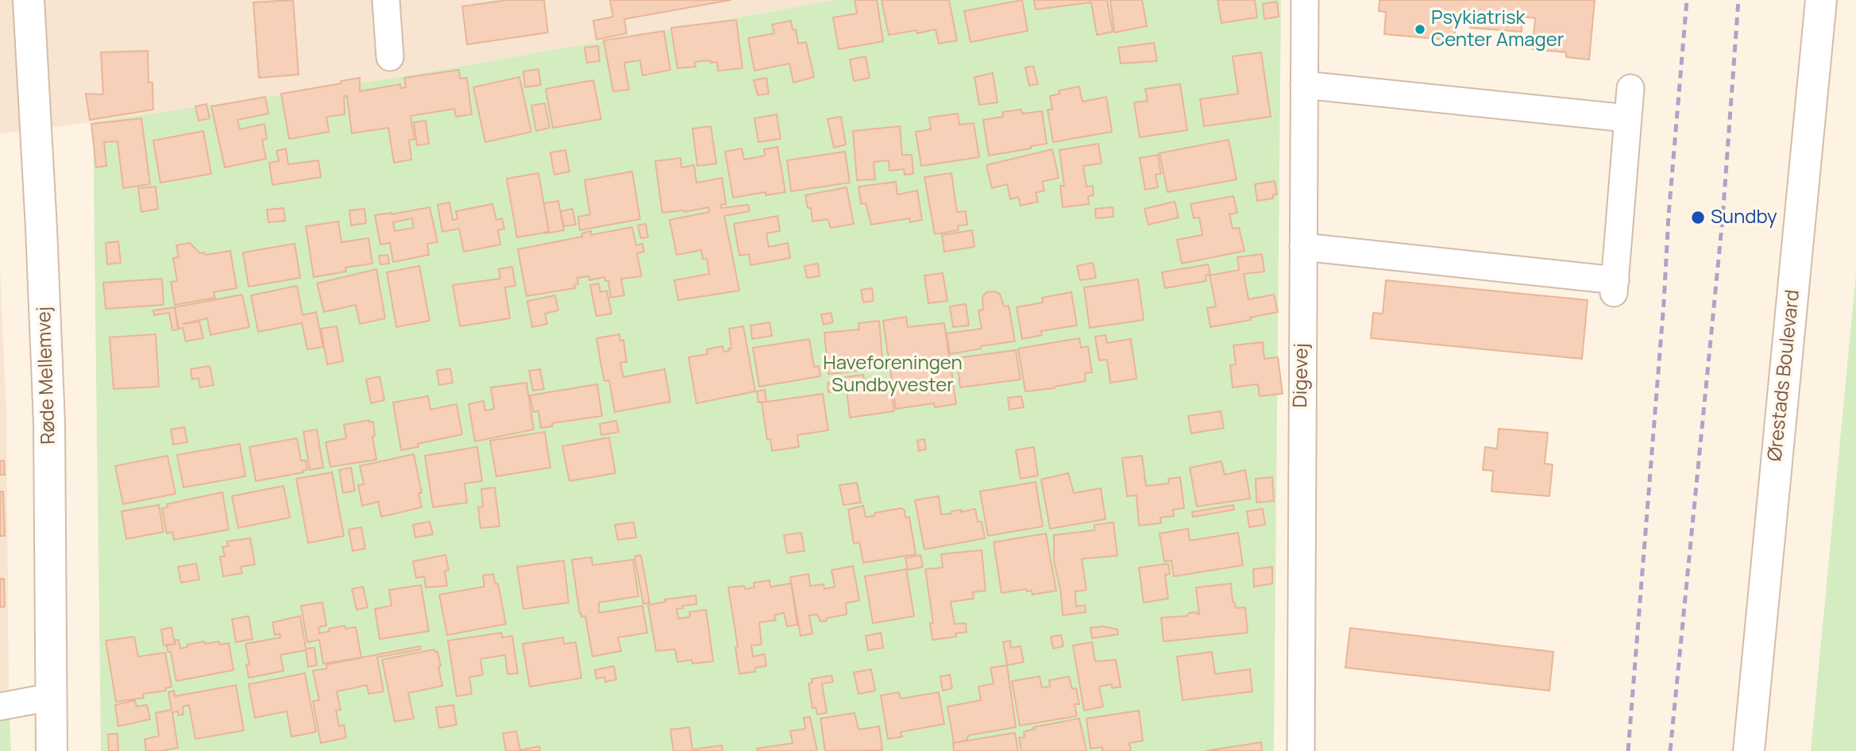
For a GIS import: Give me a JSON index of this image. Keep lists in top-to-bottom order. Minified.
{"streets":{"street":["Røde Mellemvej","Digevej","Ørestads Boulevard"]},"parks":["Haveforeningen Sundbyvester"],"places":["Psykiatrisk Center Amager","Sundby"]}
